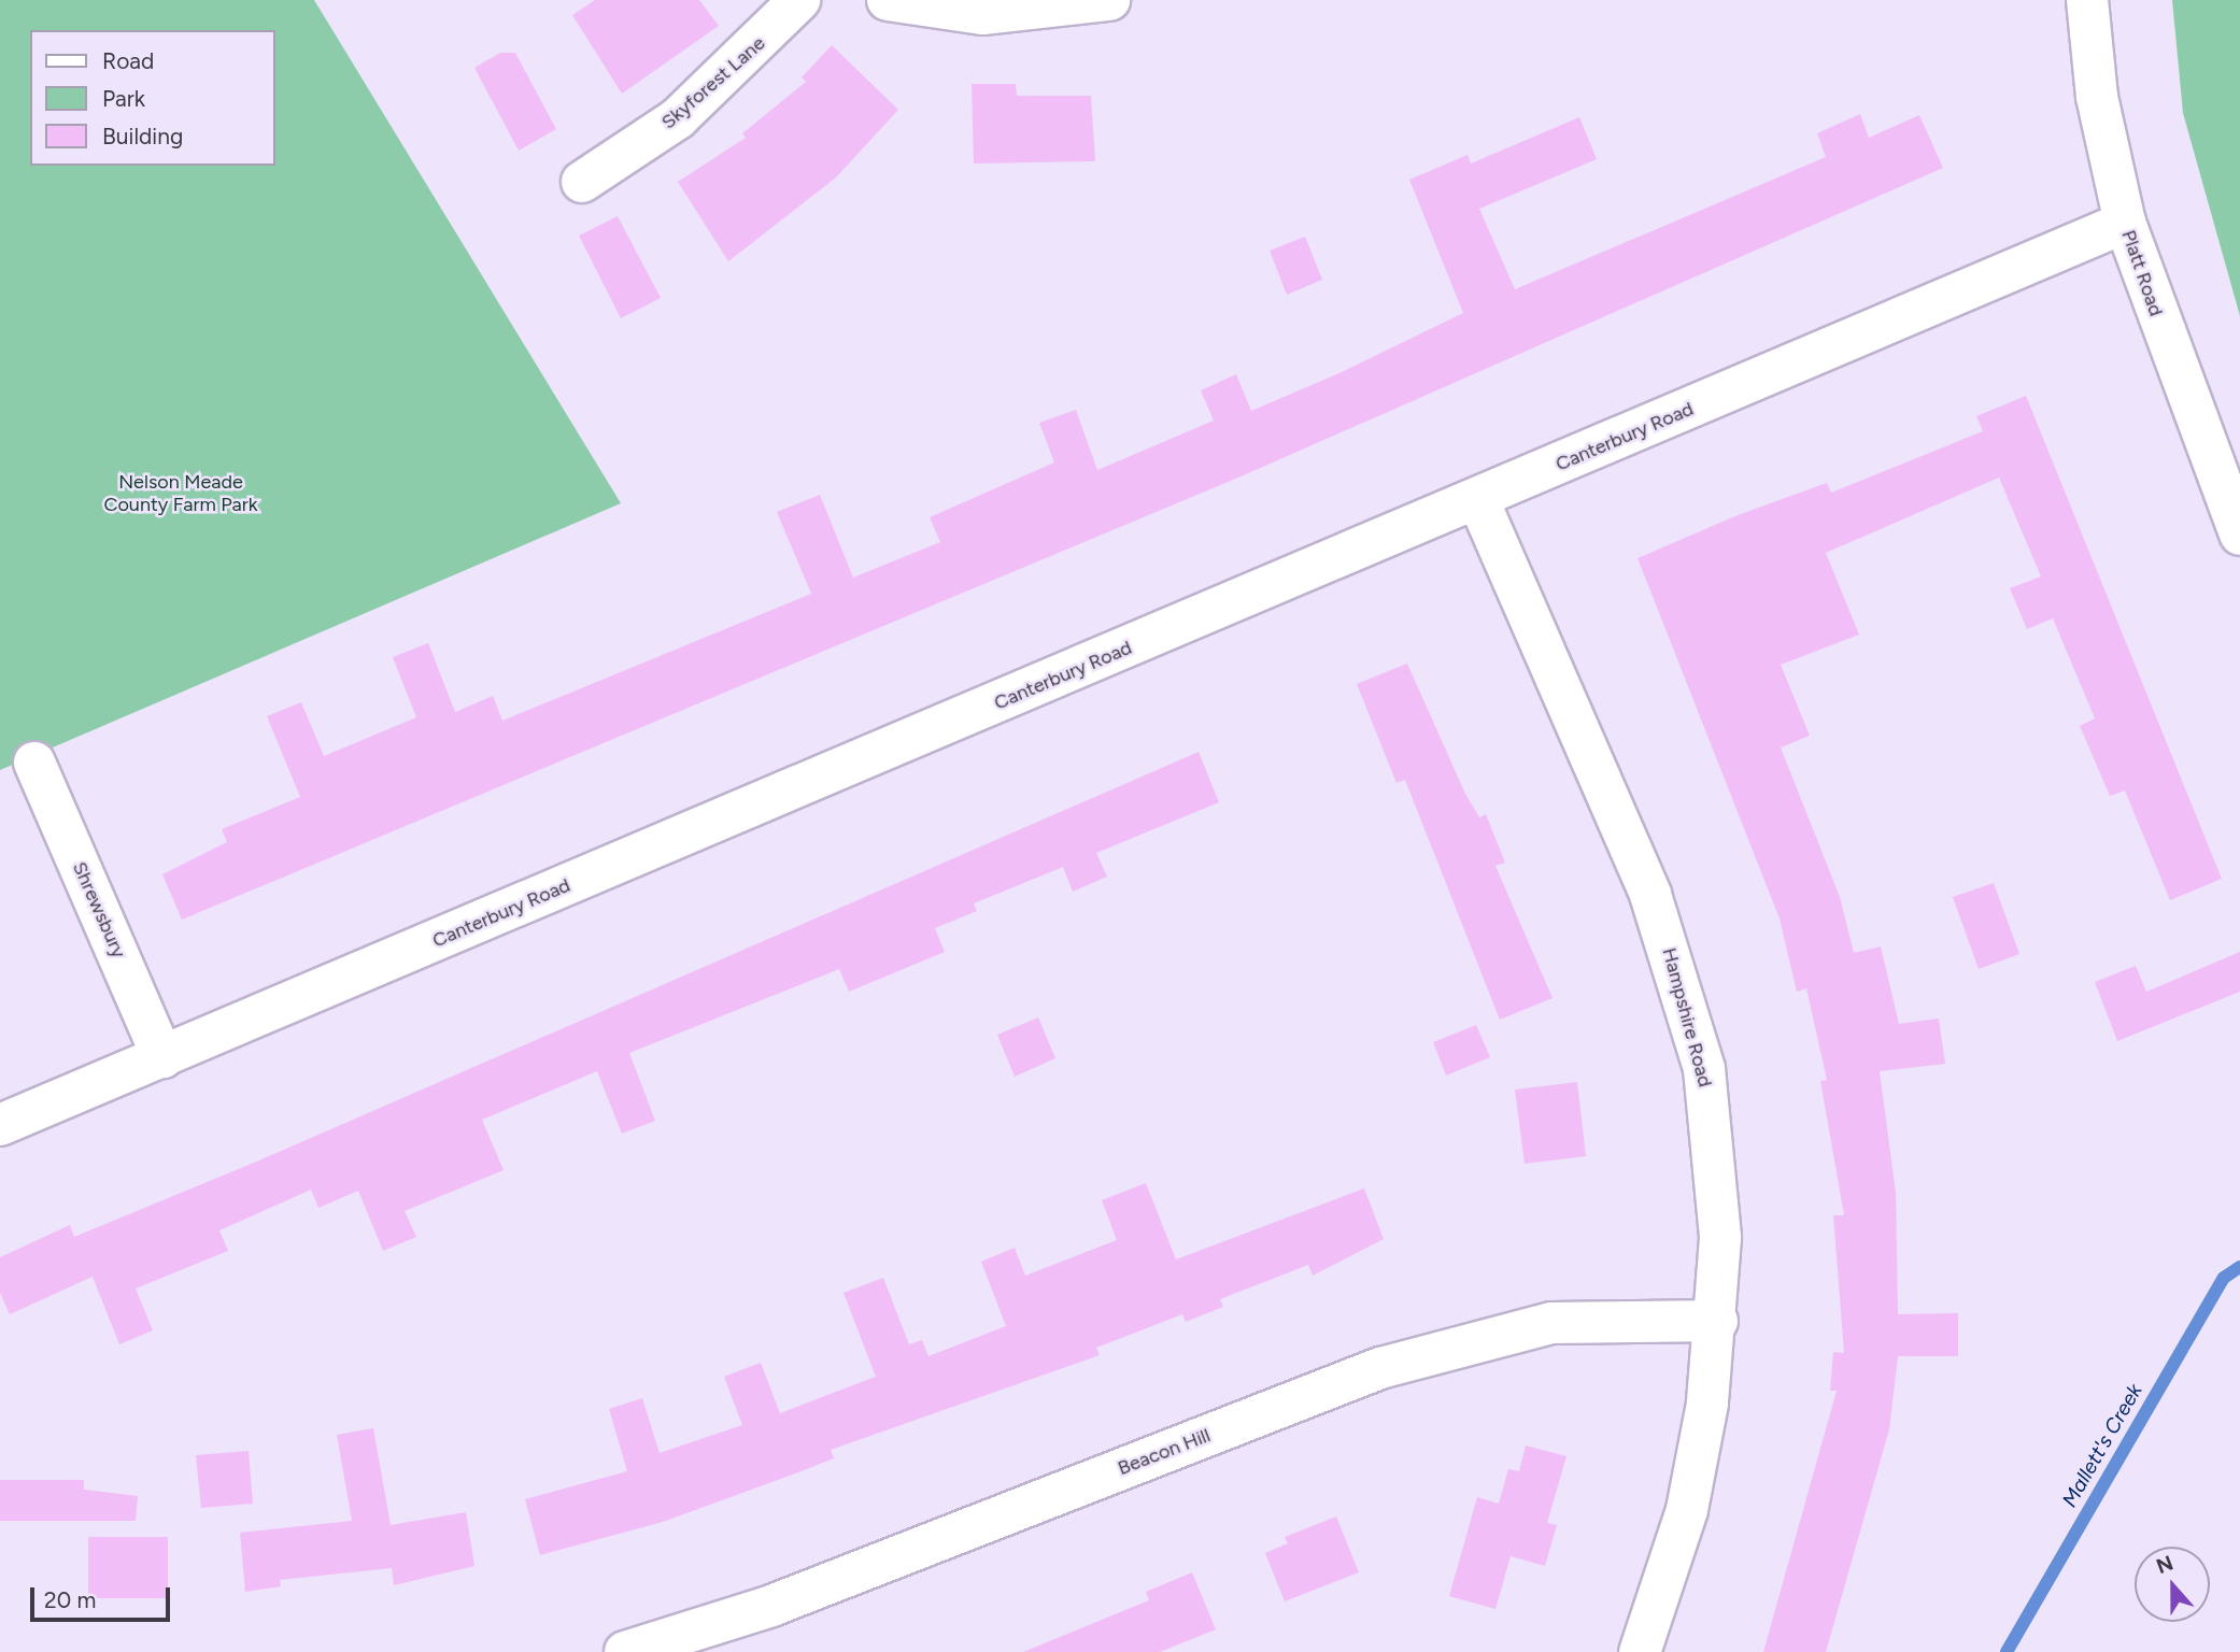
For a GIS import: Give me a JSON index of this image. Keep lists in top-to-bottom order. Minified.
{"streets":{"street":["Skyforest Lane","Platt Road","Canterbury Road","Shrewsbury","Hampshire Road","Beacon Hill"]},"crossings":[["Platt Road","Canterbury Road"],["Canterbury Road","Shrewsbury"],["Canterbury Road","Hampshire Road"],["Hampshire Road","Beacon Hill"]],"water":["Mallett's Creek"],"parks":["Nelson Meade County Farm Park"],"legend":["Road","Park","Building"],"scale_bar":"20 m","north":"top"}
